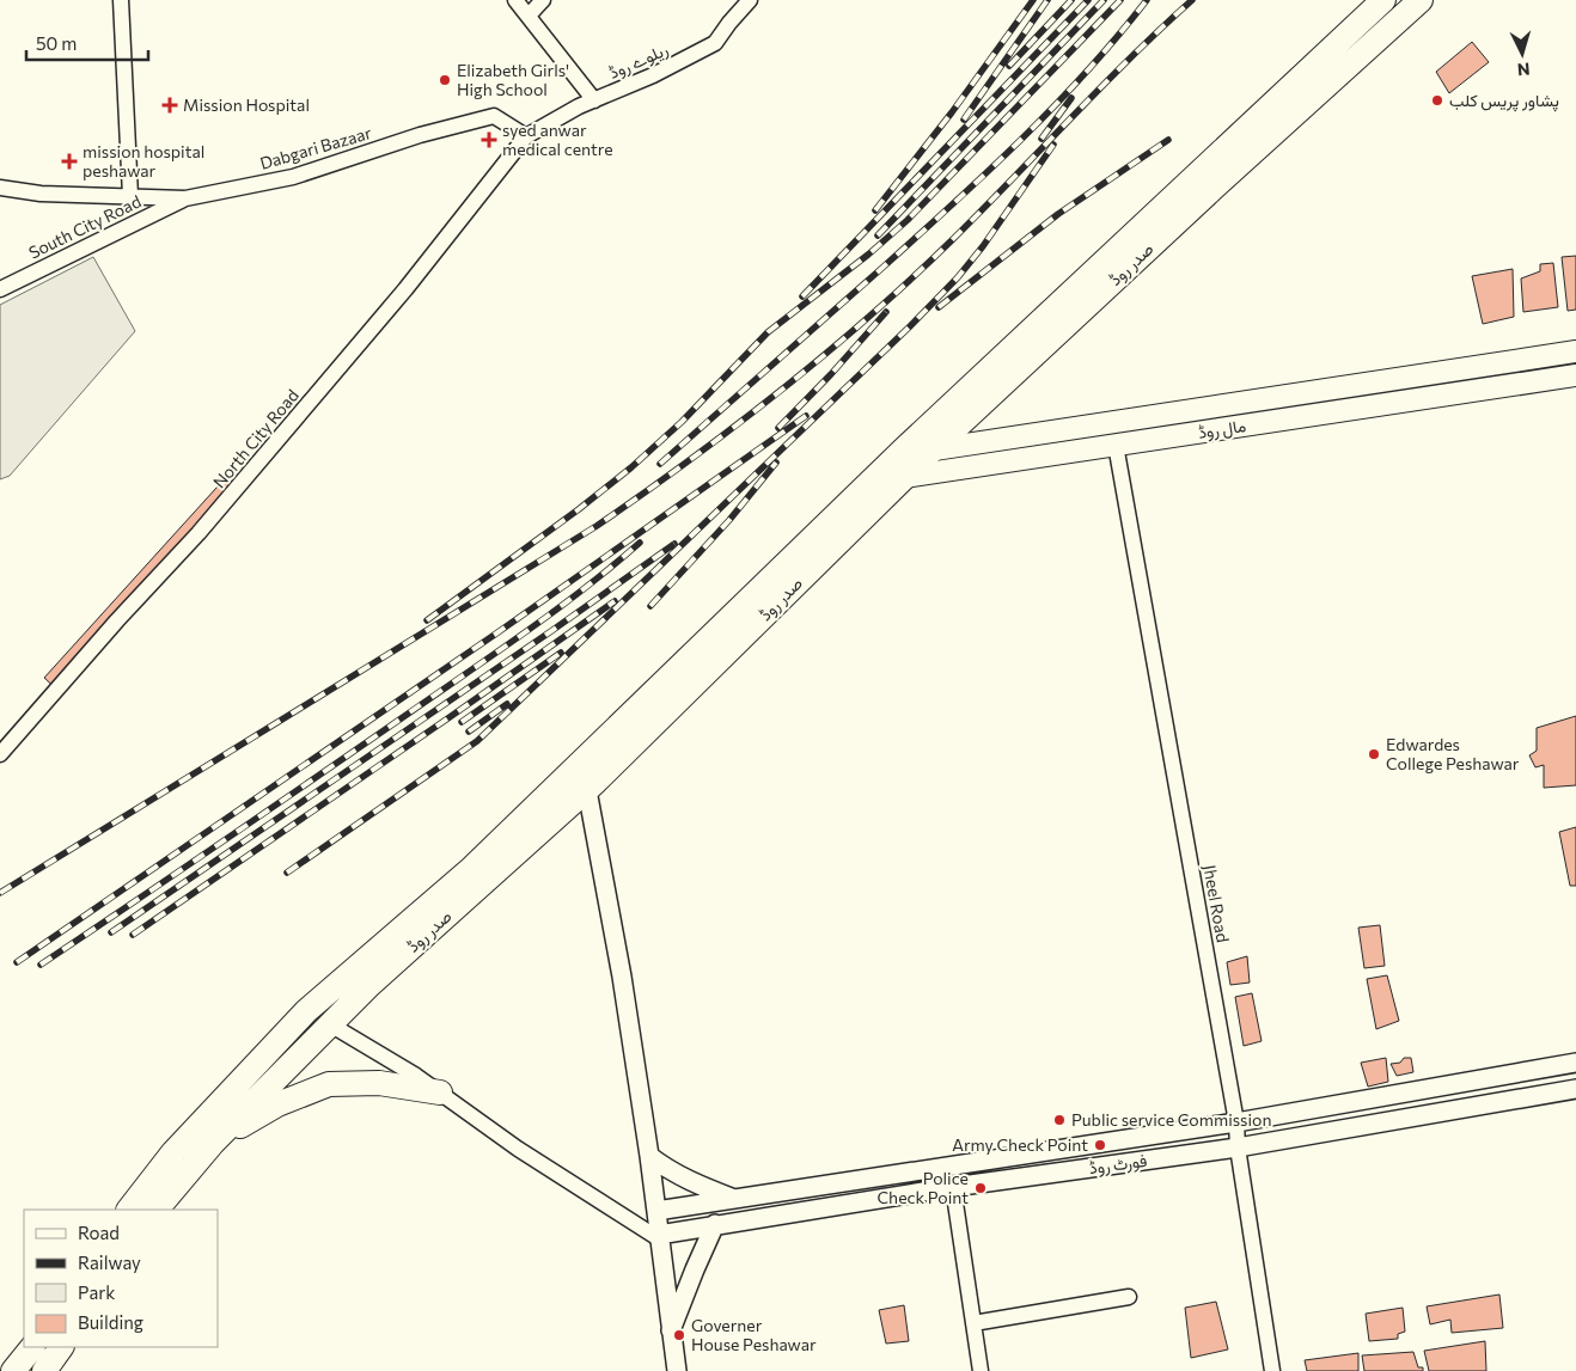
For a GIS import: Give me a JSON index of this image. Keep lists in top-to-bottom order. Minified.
{"streets":{"main road":["صدر روڈ","مال روڈ"],"street":["ریلوے روڈ","Dabgari Bazaar","South City Road","North City Road","Jheel Road","فورٹ روڈ"]},"crossings":[["ریلوے روڈ","Dabgari Bazaar"],["ریلوے روڈ","North City Road"],["Dabgari Bazaar","South City Road"],["Dabgari Bazaar","North City Road"],["صدر روڈ","مال روڈ"],["مال روڈ","Jheel Road"],["Jheel Road","فورٹ روڈ"]],"places":{"other":["Elizabeth Girls' High School","پشاور پریس کلب","Edwardes College Peshawar","Public service Commission","Army Check Point","Police Check Point","Governer House Peshawar"],"health":["Mission Hospital","syed anwar medical centre","mission hospital peshawar"]},"legend":["Road","Railway","Park","Building"],"scale_bar":"50 m","north":"bottom"}
